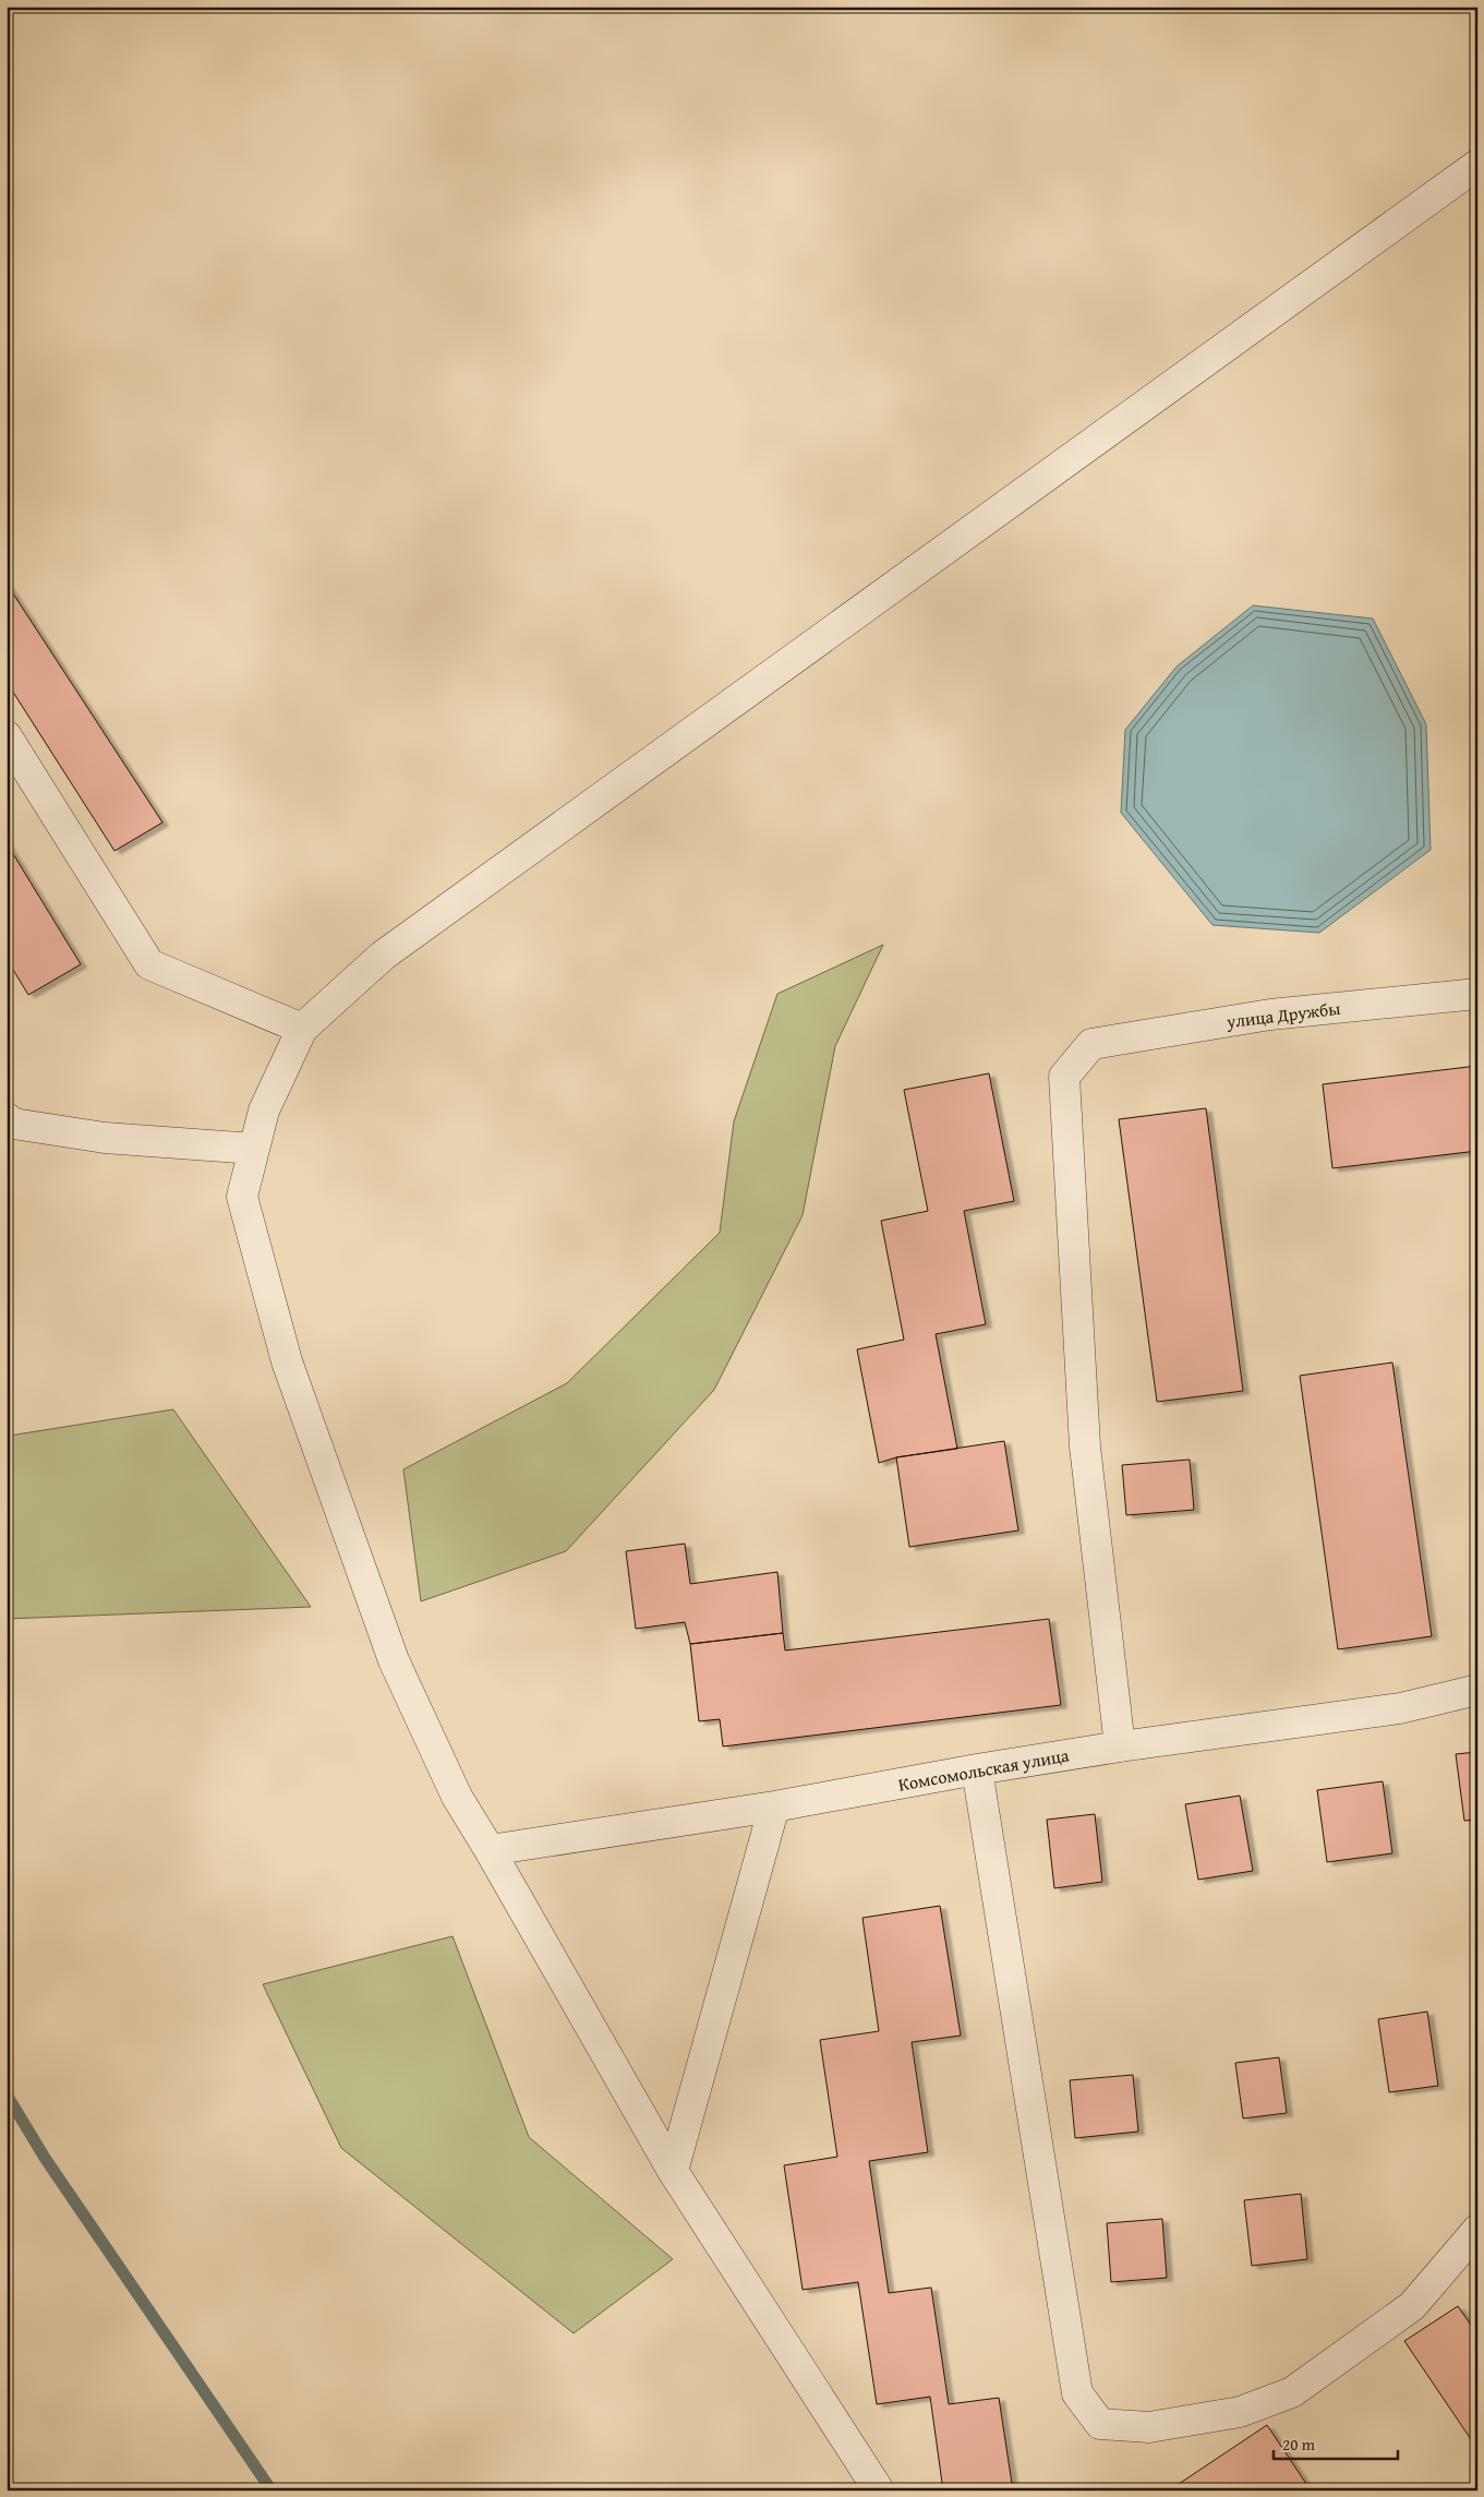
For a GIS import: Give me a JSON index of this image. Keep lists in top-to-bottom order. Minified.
{"streets":{"street":["улица Дружбы","Комсомольская улица"]},"crossings":[["улица Дружбы","Комсомольская улица"]],"scale_bar":"20 m"}
